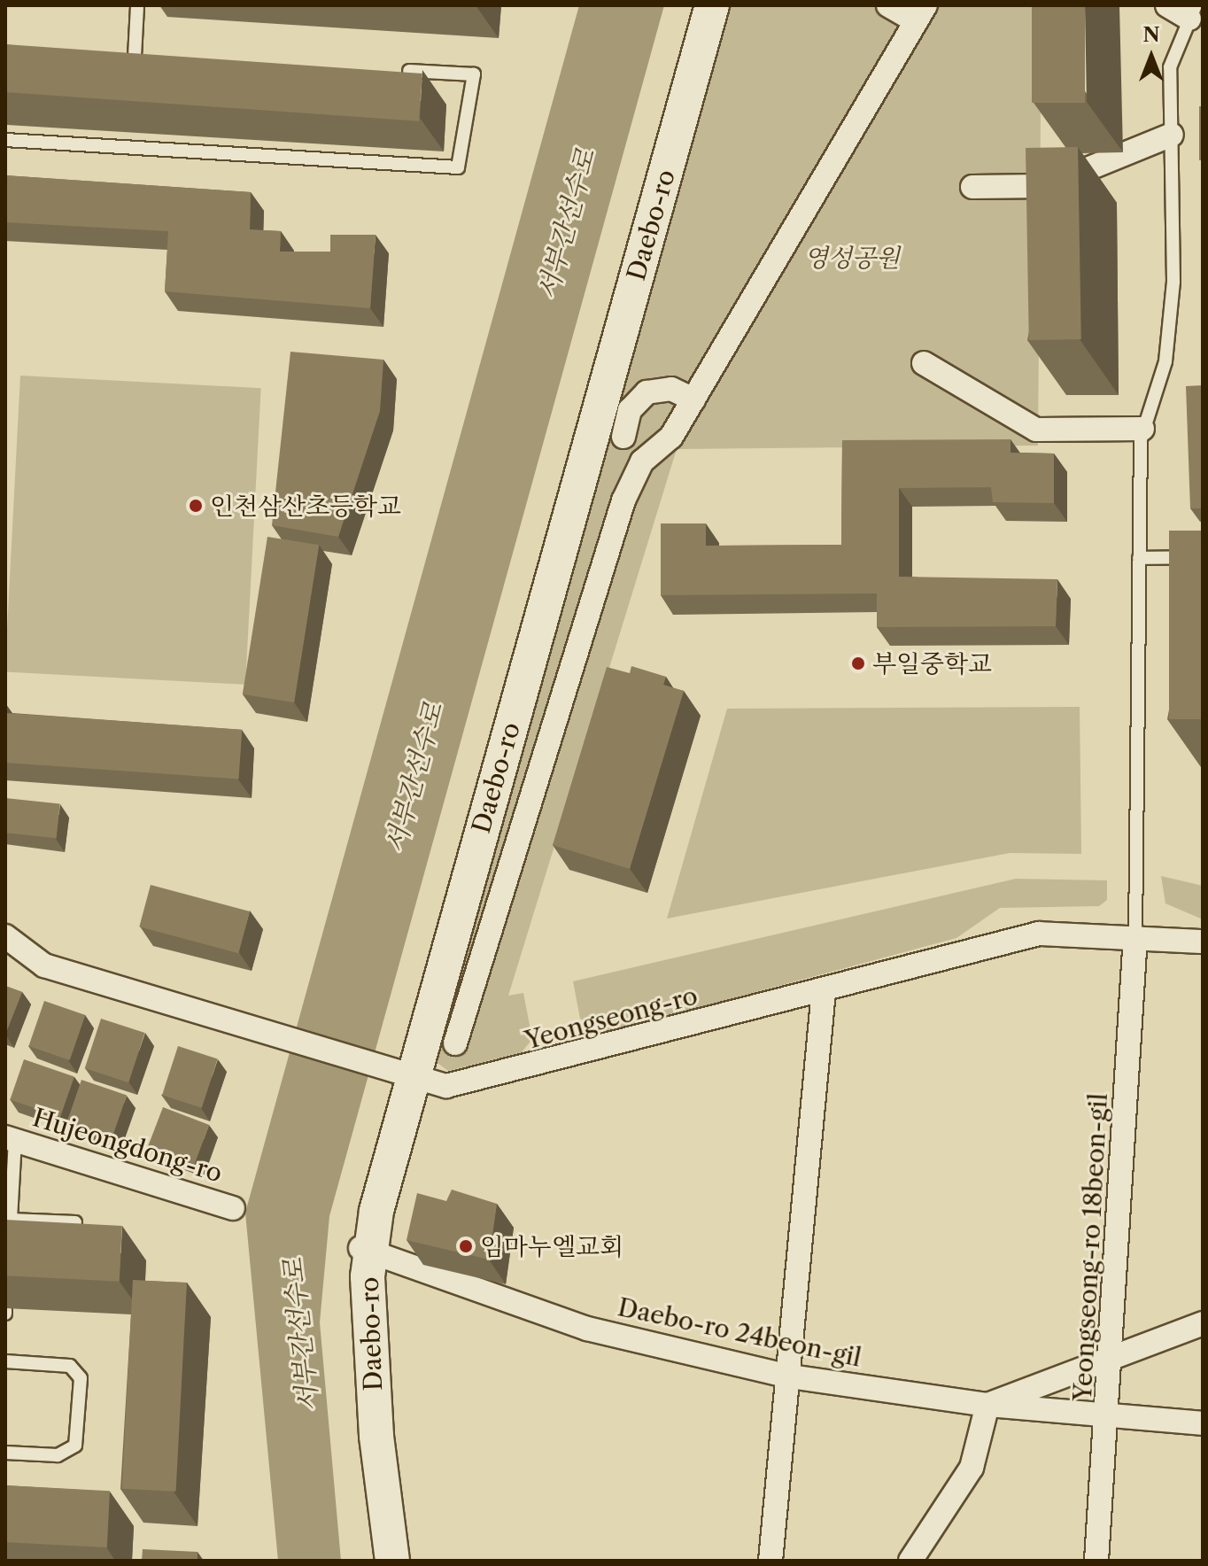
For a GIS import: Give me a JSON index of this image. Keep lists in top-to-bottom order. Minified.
{"streets":{"street":["Daebo-ro","Yeongseong-ro","Hujeongdong-ro","Yeongseong-ro 18beon-gil","Daebo-ro 24beon-gil"]},"crossings":[["Daebo-ro","Yeongseong-ro"],["Daebo-ro","Daebo-ro 24beon-gil"],["Yeongseong-ro","Yeongseong-ro 18beon-gil"],["Yeongseong-ro 18beon-gil","Daebo-ro 24beon-gil"]],"water":["서부간선수로"],"parks":["영성공원"],"places":["인천삼산초등학교","부일중학교","임마누엘교회"],"north":"top"}
